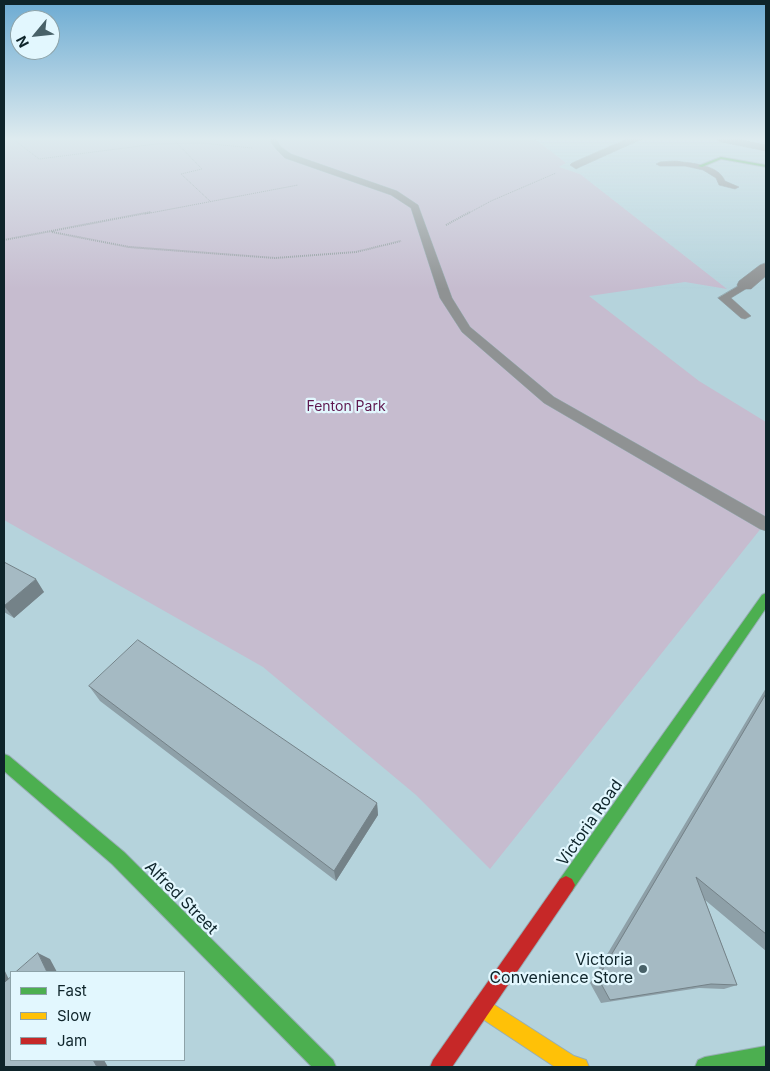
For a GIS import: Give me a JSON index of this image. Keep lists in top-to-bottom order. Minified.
{"streets":{"street":["Victoria Road","Alfred Street"]},"parks":["Fenton Park"],"places":["Victoria Convenience Store"],"legend":["Fast","Slow","Jam"],"north":"bottom left"}
